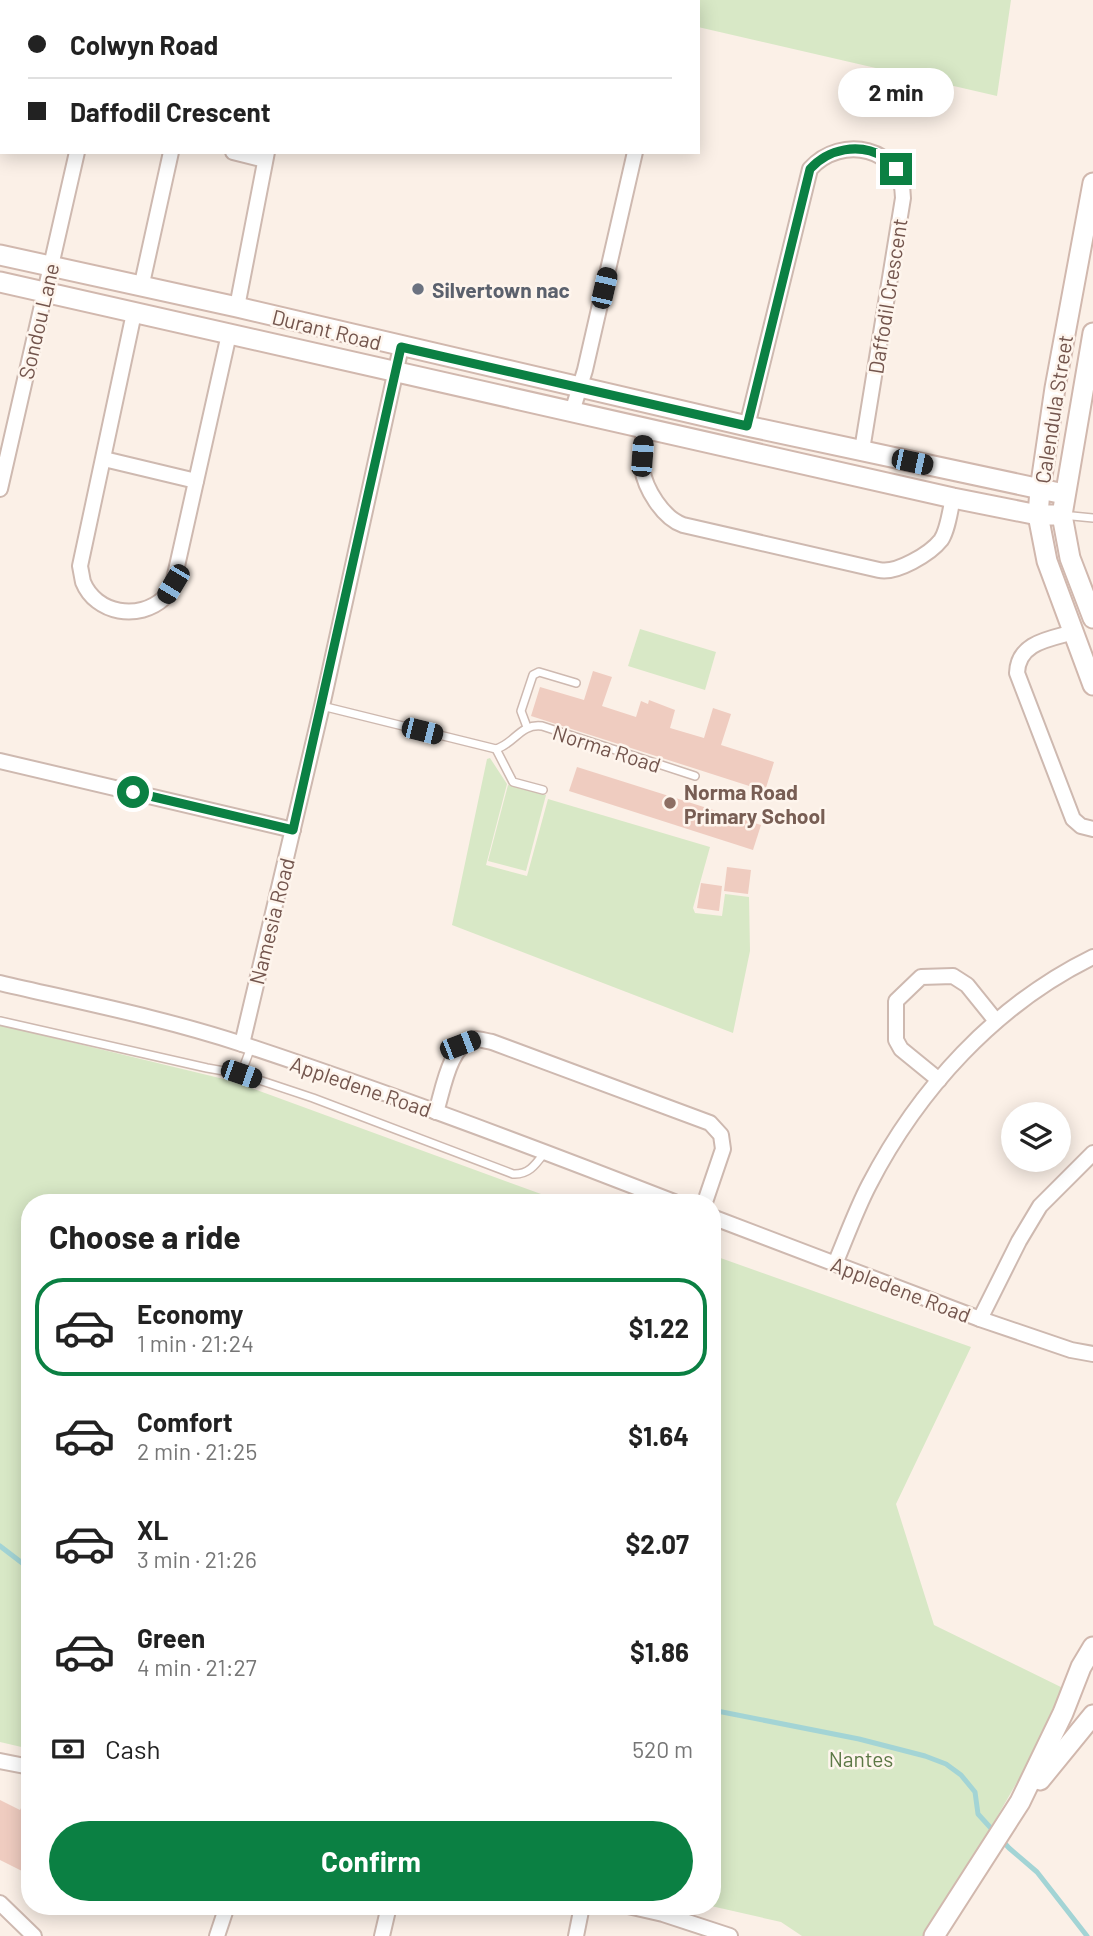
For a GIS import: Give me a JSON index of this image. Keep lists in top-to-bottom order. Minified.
{"streets":{"street":["Daffodil Crescent","Sondou Lane","Durant Road","Calendula Street","Namesia Road","Appledene Road"],"lane":["Norma Road"]},"crossings":[["Daffodil Crescent","Durant Road"],["Sondou Lane","Durant Road"],["Durant Road","Calendula Street"],["Durant Road","Namesia Road"],["Namesia Road","Appledene Road"]],"parks":["Nantes"],"places":["Silvertown nac","Norma Road Primary School"],"page":{"banner":["Colwyn Road","Daffodil Crescent"],"bubble":"2 min","heading":"Choose a ride","list":[{"name":"Economy","note":"1 min · 21:24","value":"$1.22"},{"name":"Comfort","note":"2 min · 21:25","value":"$1.64"},{"name":"XL","note":"3 min · 21:26","value":"$2.07"},{"name":"Green","note":"4 min · 21:27","value":"$1.86"}],"pay":["Cash","520 m"],"buttons":"Confirm"}}
